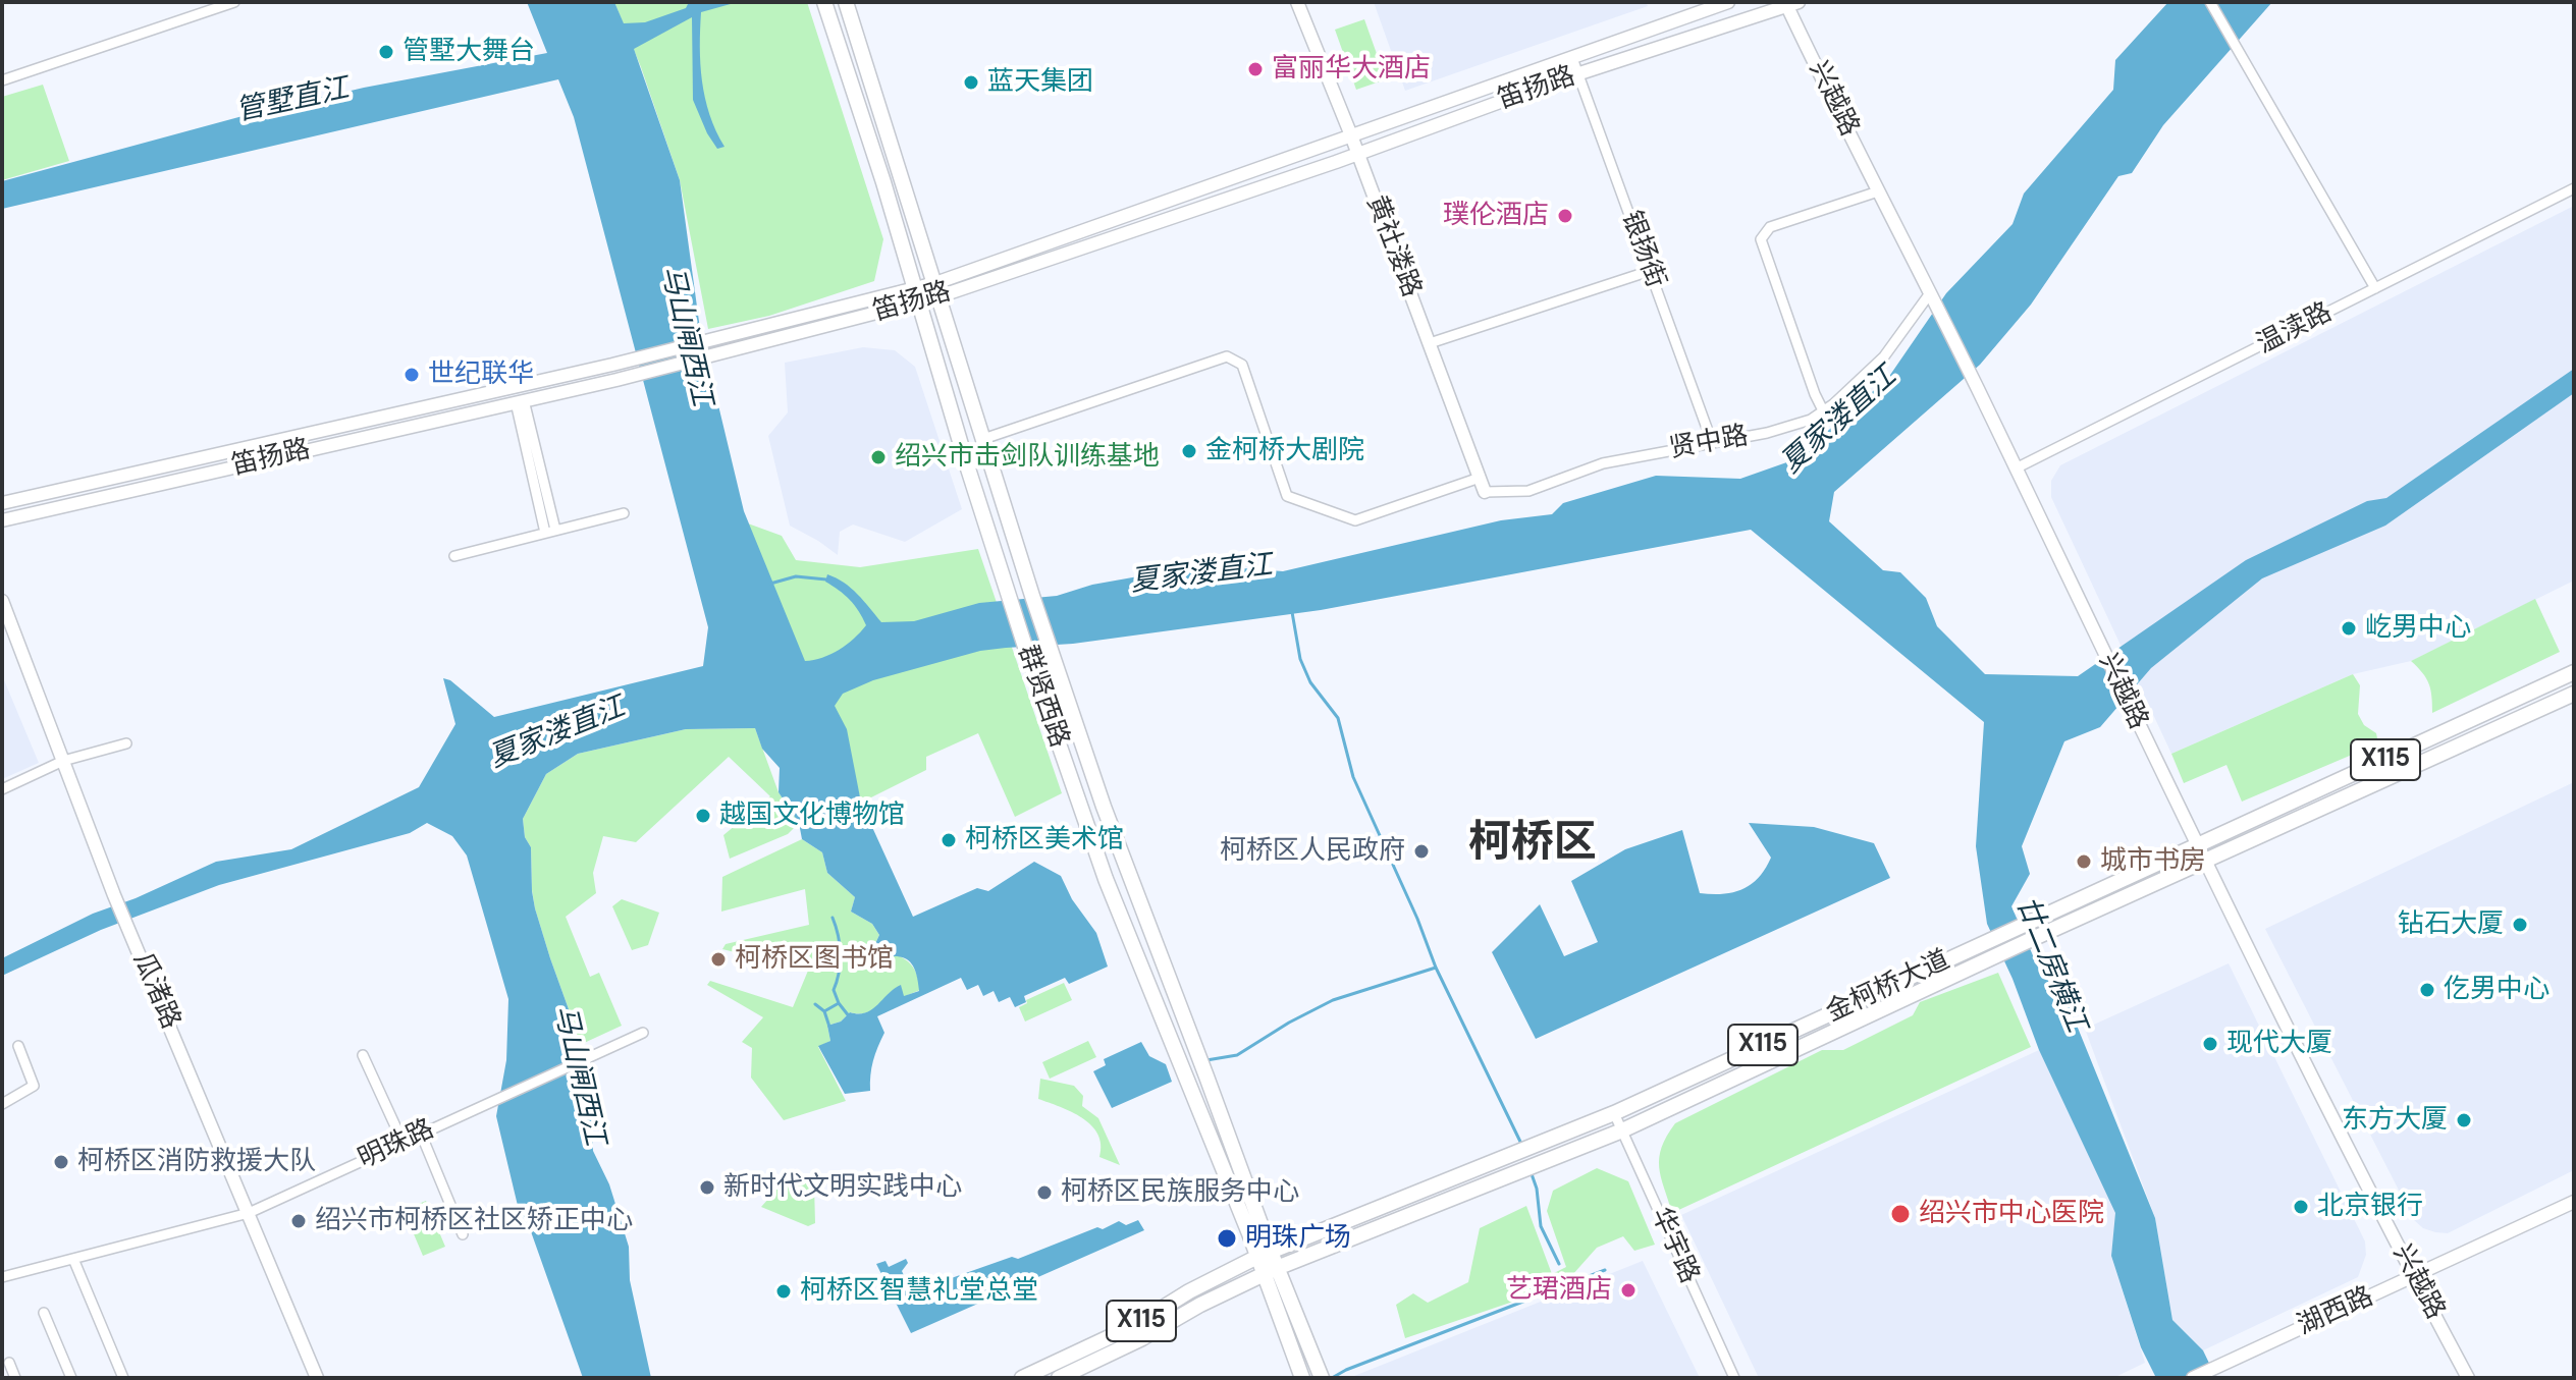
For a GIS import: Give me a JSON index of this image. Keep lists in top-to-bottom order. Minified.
{"streets":{"main road":["群贤西路","X115","金柯桥大道"],"street":["笛扬路","兴越路","黄社溇路","银扬街","温渎路","贤中路","瓜渚路","明珠路","华宇路","湖西路"]},"crossings":[["笛扬路","兴越路"],["笛扬路","黄社溇路"],["笛扬路","银扬街"],["笛扬路","群贤西路"],["兴越路","温渎路"],["兴越路","贤中路"],["兴越路","金柯桥大道"],["兴越路","湖西路"],["黄社溇路","贤中路"],["银扬街","贤中路"],["群贤西路","金柯桥大道"],["金柯桥大道","华宇路"],["瓜渚路","明珠路"]],"districts":["柯桥区"],"water":["管墅直江","马山闸西江","夏家溇直江","廿二房横江"],"places":["管墅大舞台","富丽华大酒店","蓝天集团","璞伦酒店","世纪联华","金柯桥大剧院","绍兴市击剑队训练基地","屹男中心","越国文化博物馆","柯桥区美术馆","柯桥区人民政府","城市书房","钻石大厦","柯桥区图书馆","仡男中心","现代大厦","东方大厦","柯桥区消防救援大队","新时代文明实践中心","柯桥区民族服务中心","北京银行","绍兴市中心医院","绍兴市柯桥区社区矫正中心","明珠广场","艺珺酒店","柯桥区智慧礼堂总堂"]}
